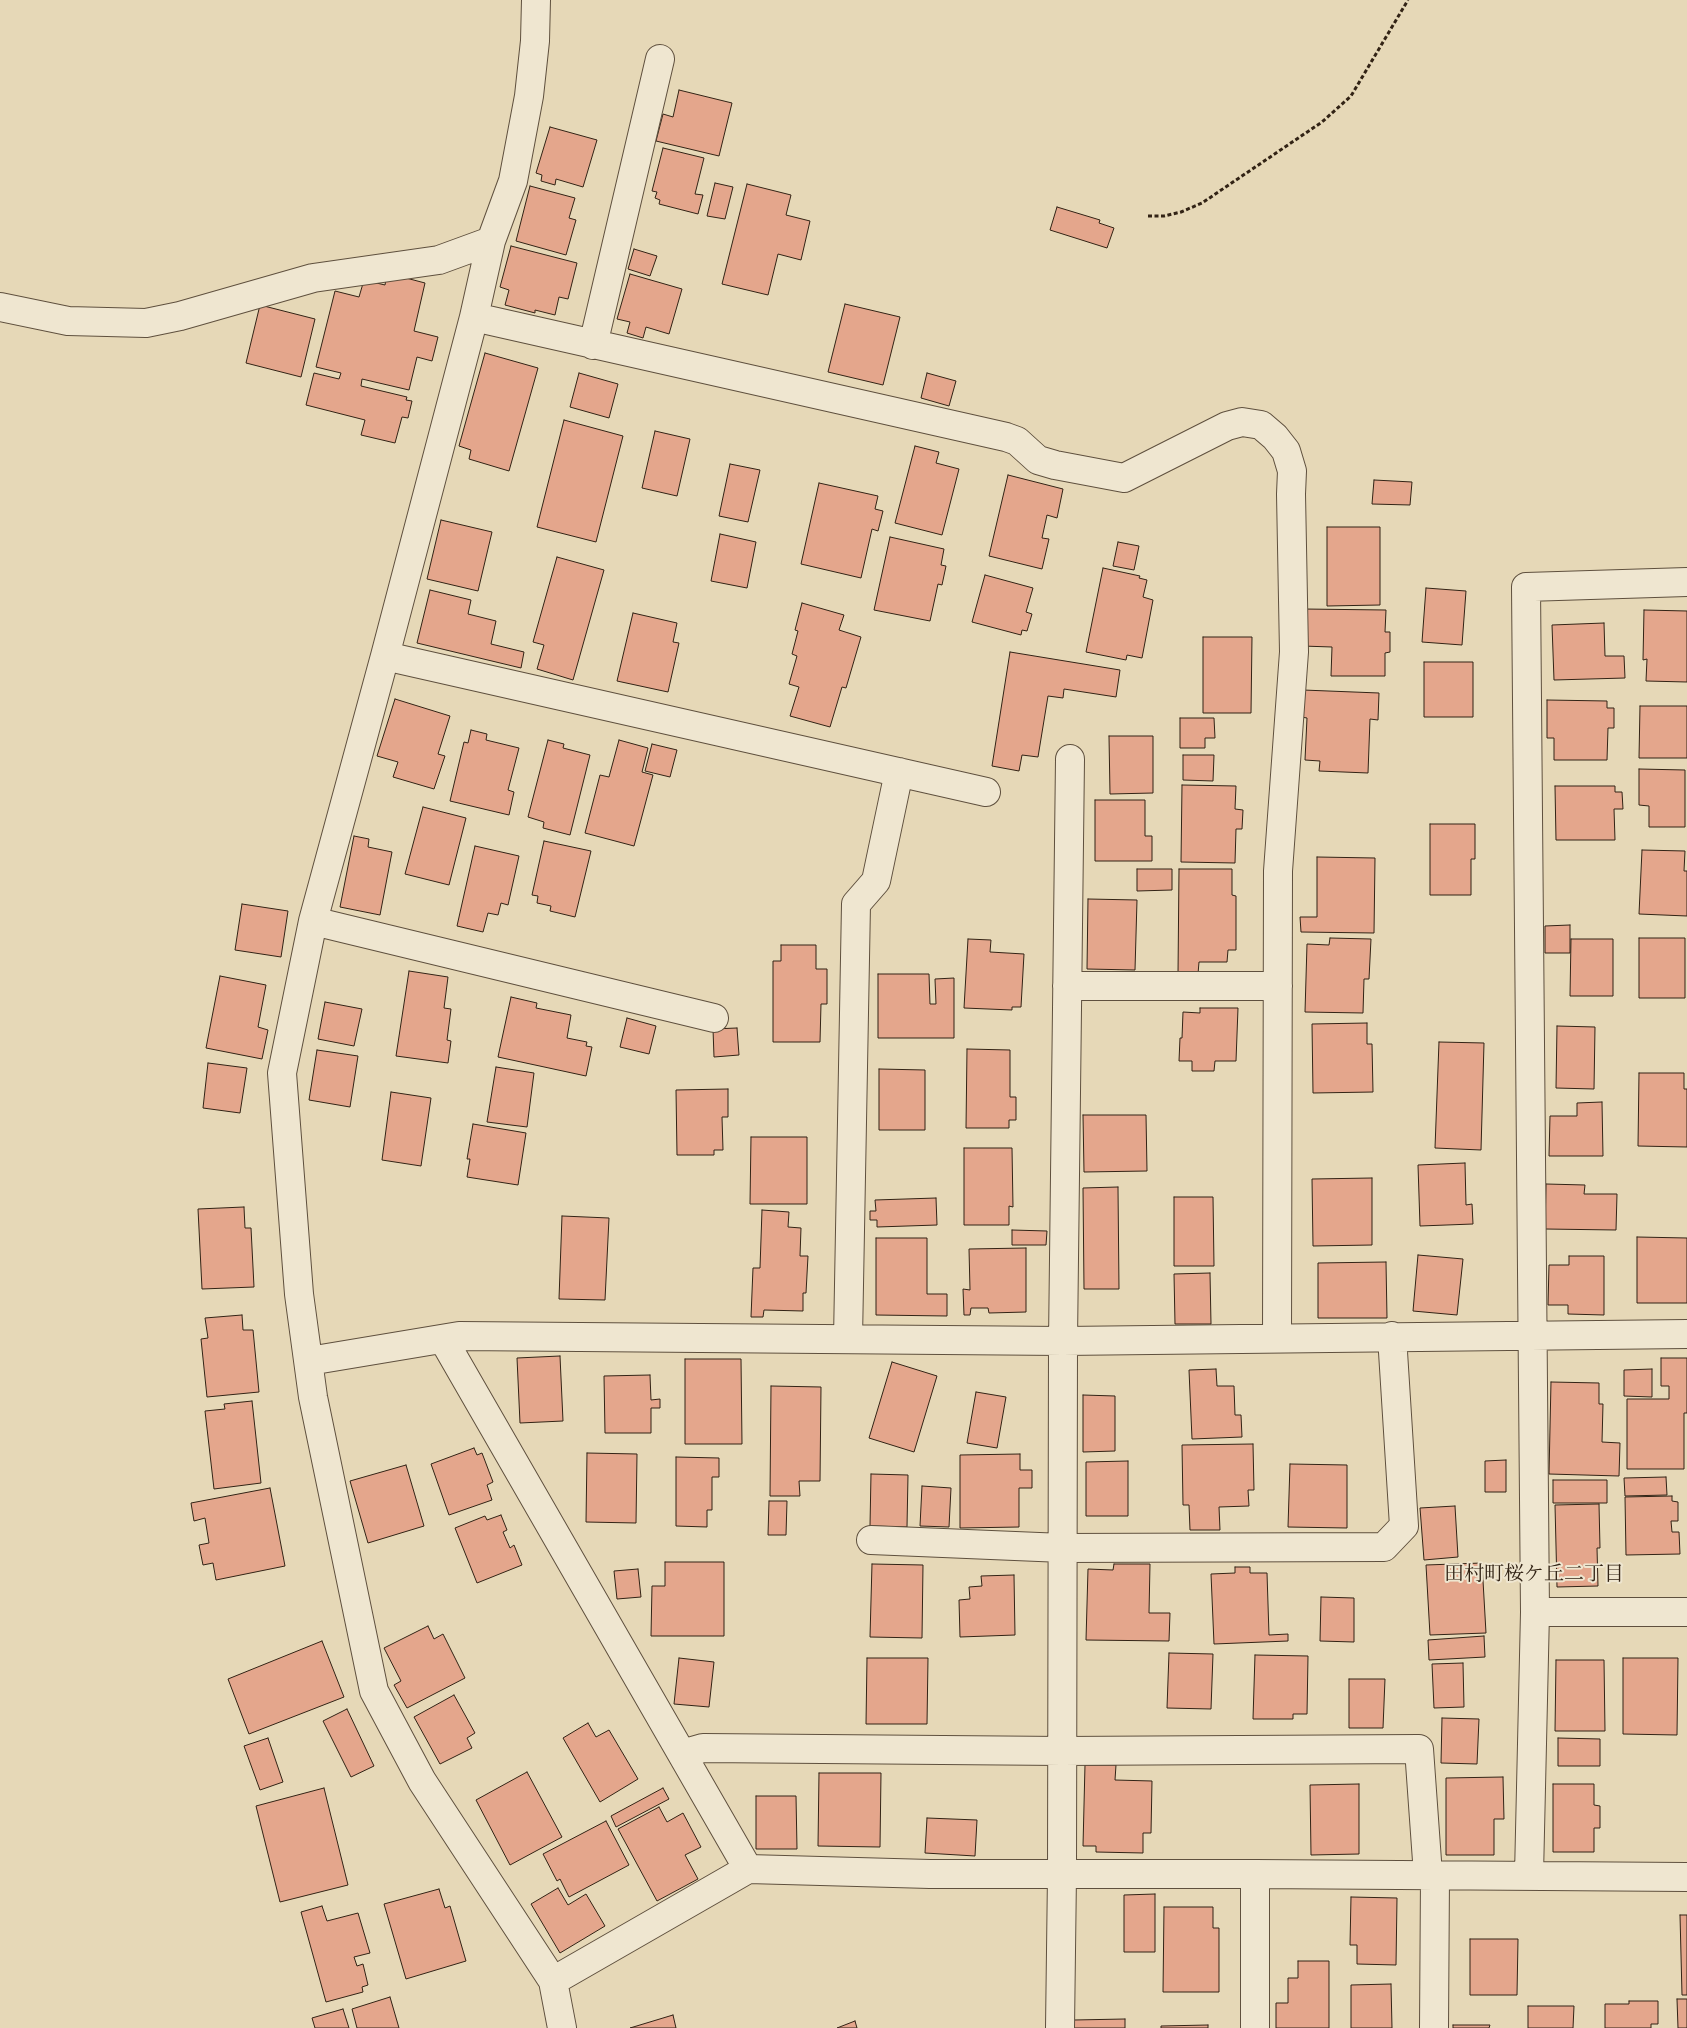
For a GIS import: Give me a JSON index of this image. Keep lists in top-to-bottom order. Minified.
{"districts":["田村町桜ケ丘二丁目"]}
